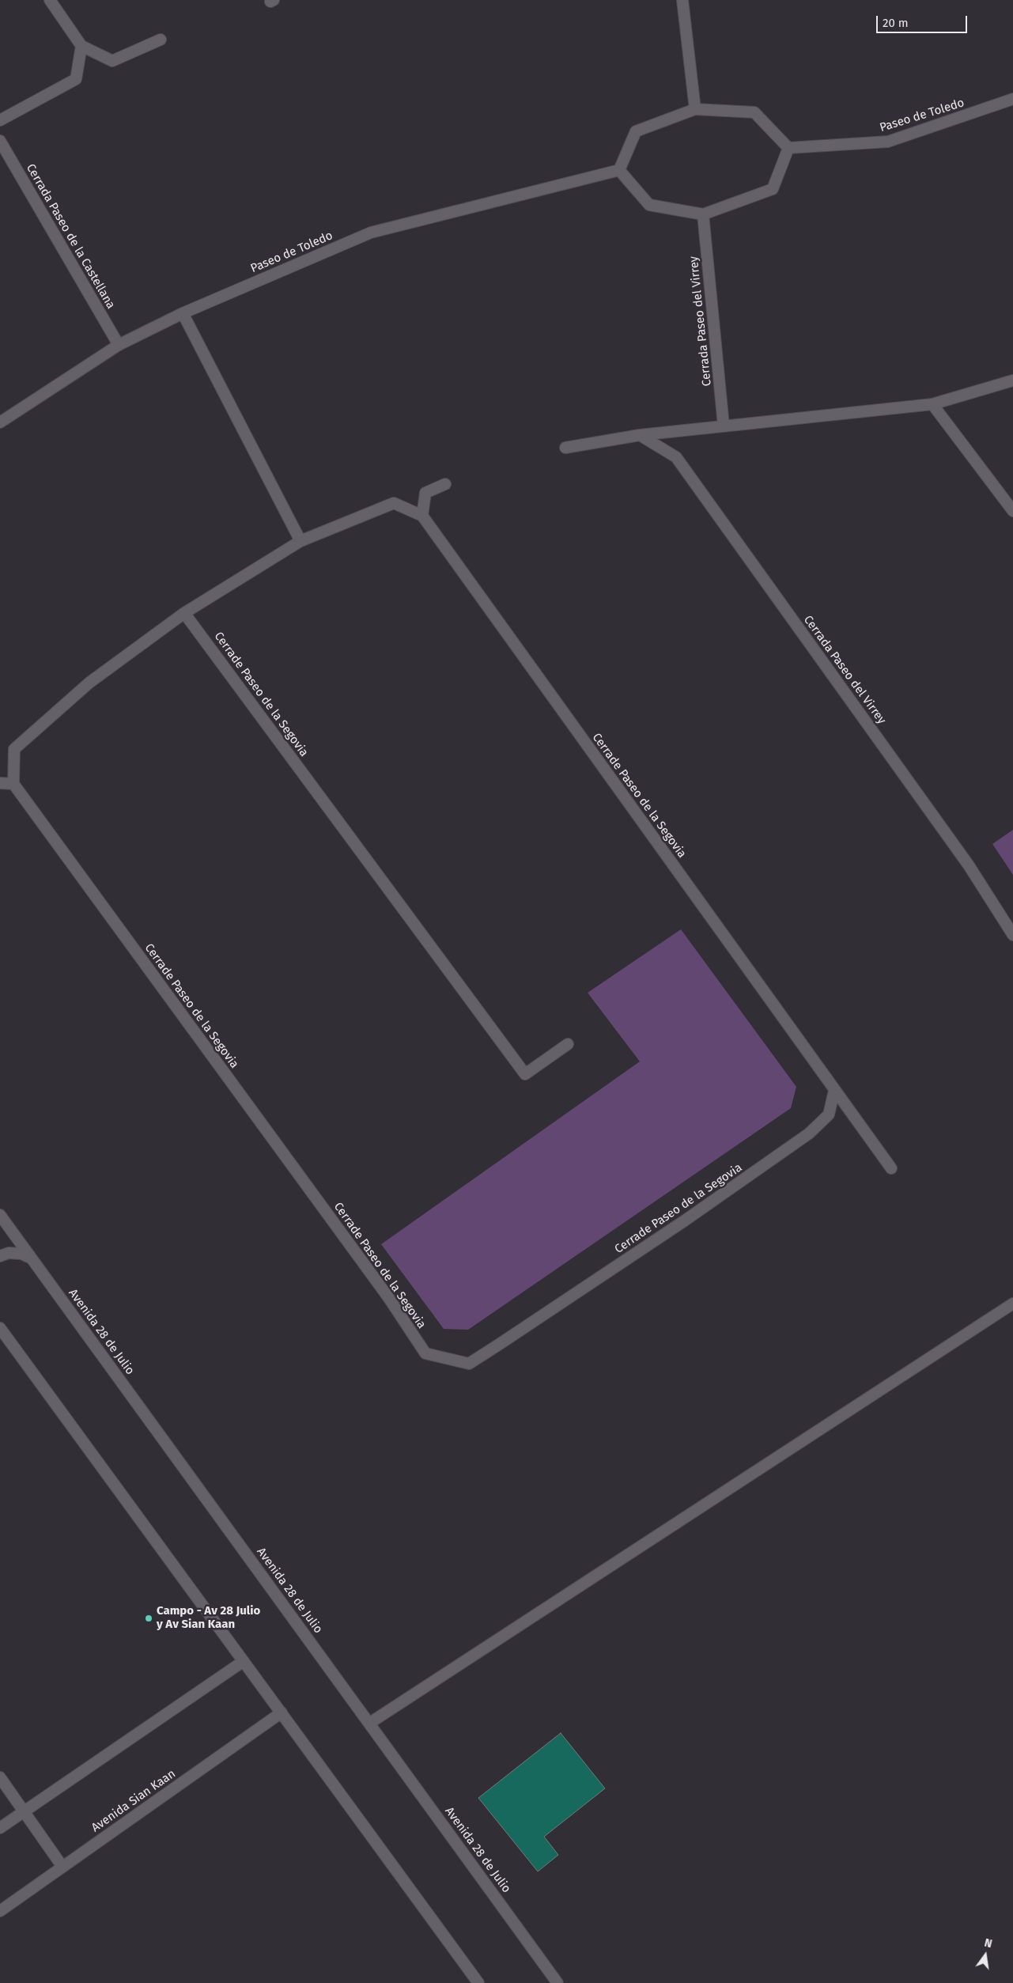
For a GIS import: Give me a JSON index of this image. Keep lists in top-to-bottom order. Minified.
{"streets":{"street":["Paseo de Toledo","Cerrada Paseo de la Castellana","Cerrada Paseo del Virrey","Cerrade Paseo de la Segovia","Avenida 28 de Julio","Avenida Sian Kaan"]},"crossings":[["Paseo de Toledo","Cerrada Paseo de la Castellana"],["Paseo de Toledo","Cerrada Paseo del Virrey"]],"places":["Campo - Av 28 Julio y Av Sian Kaan"],"scale_bar":"20 m","north":"top"}
